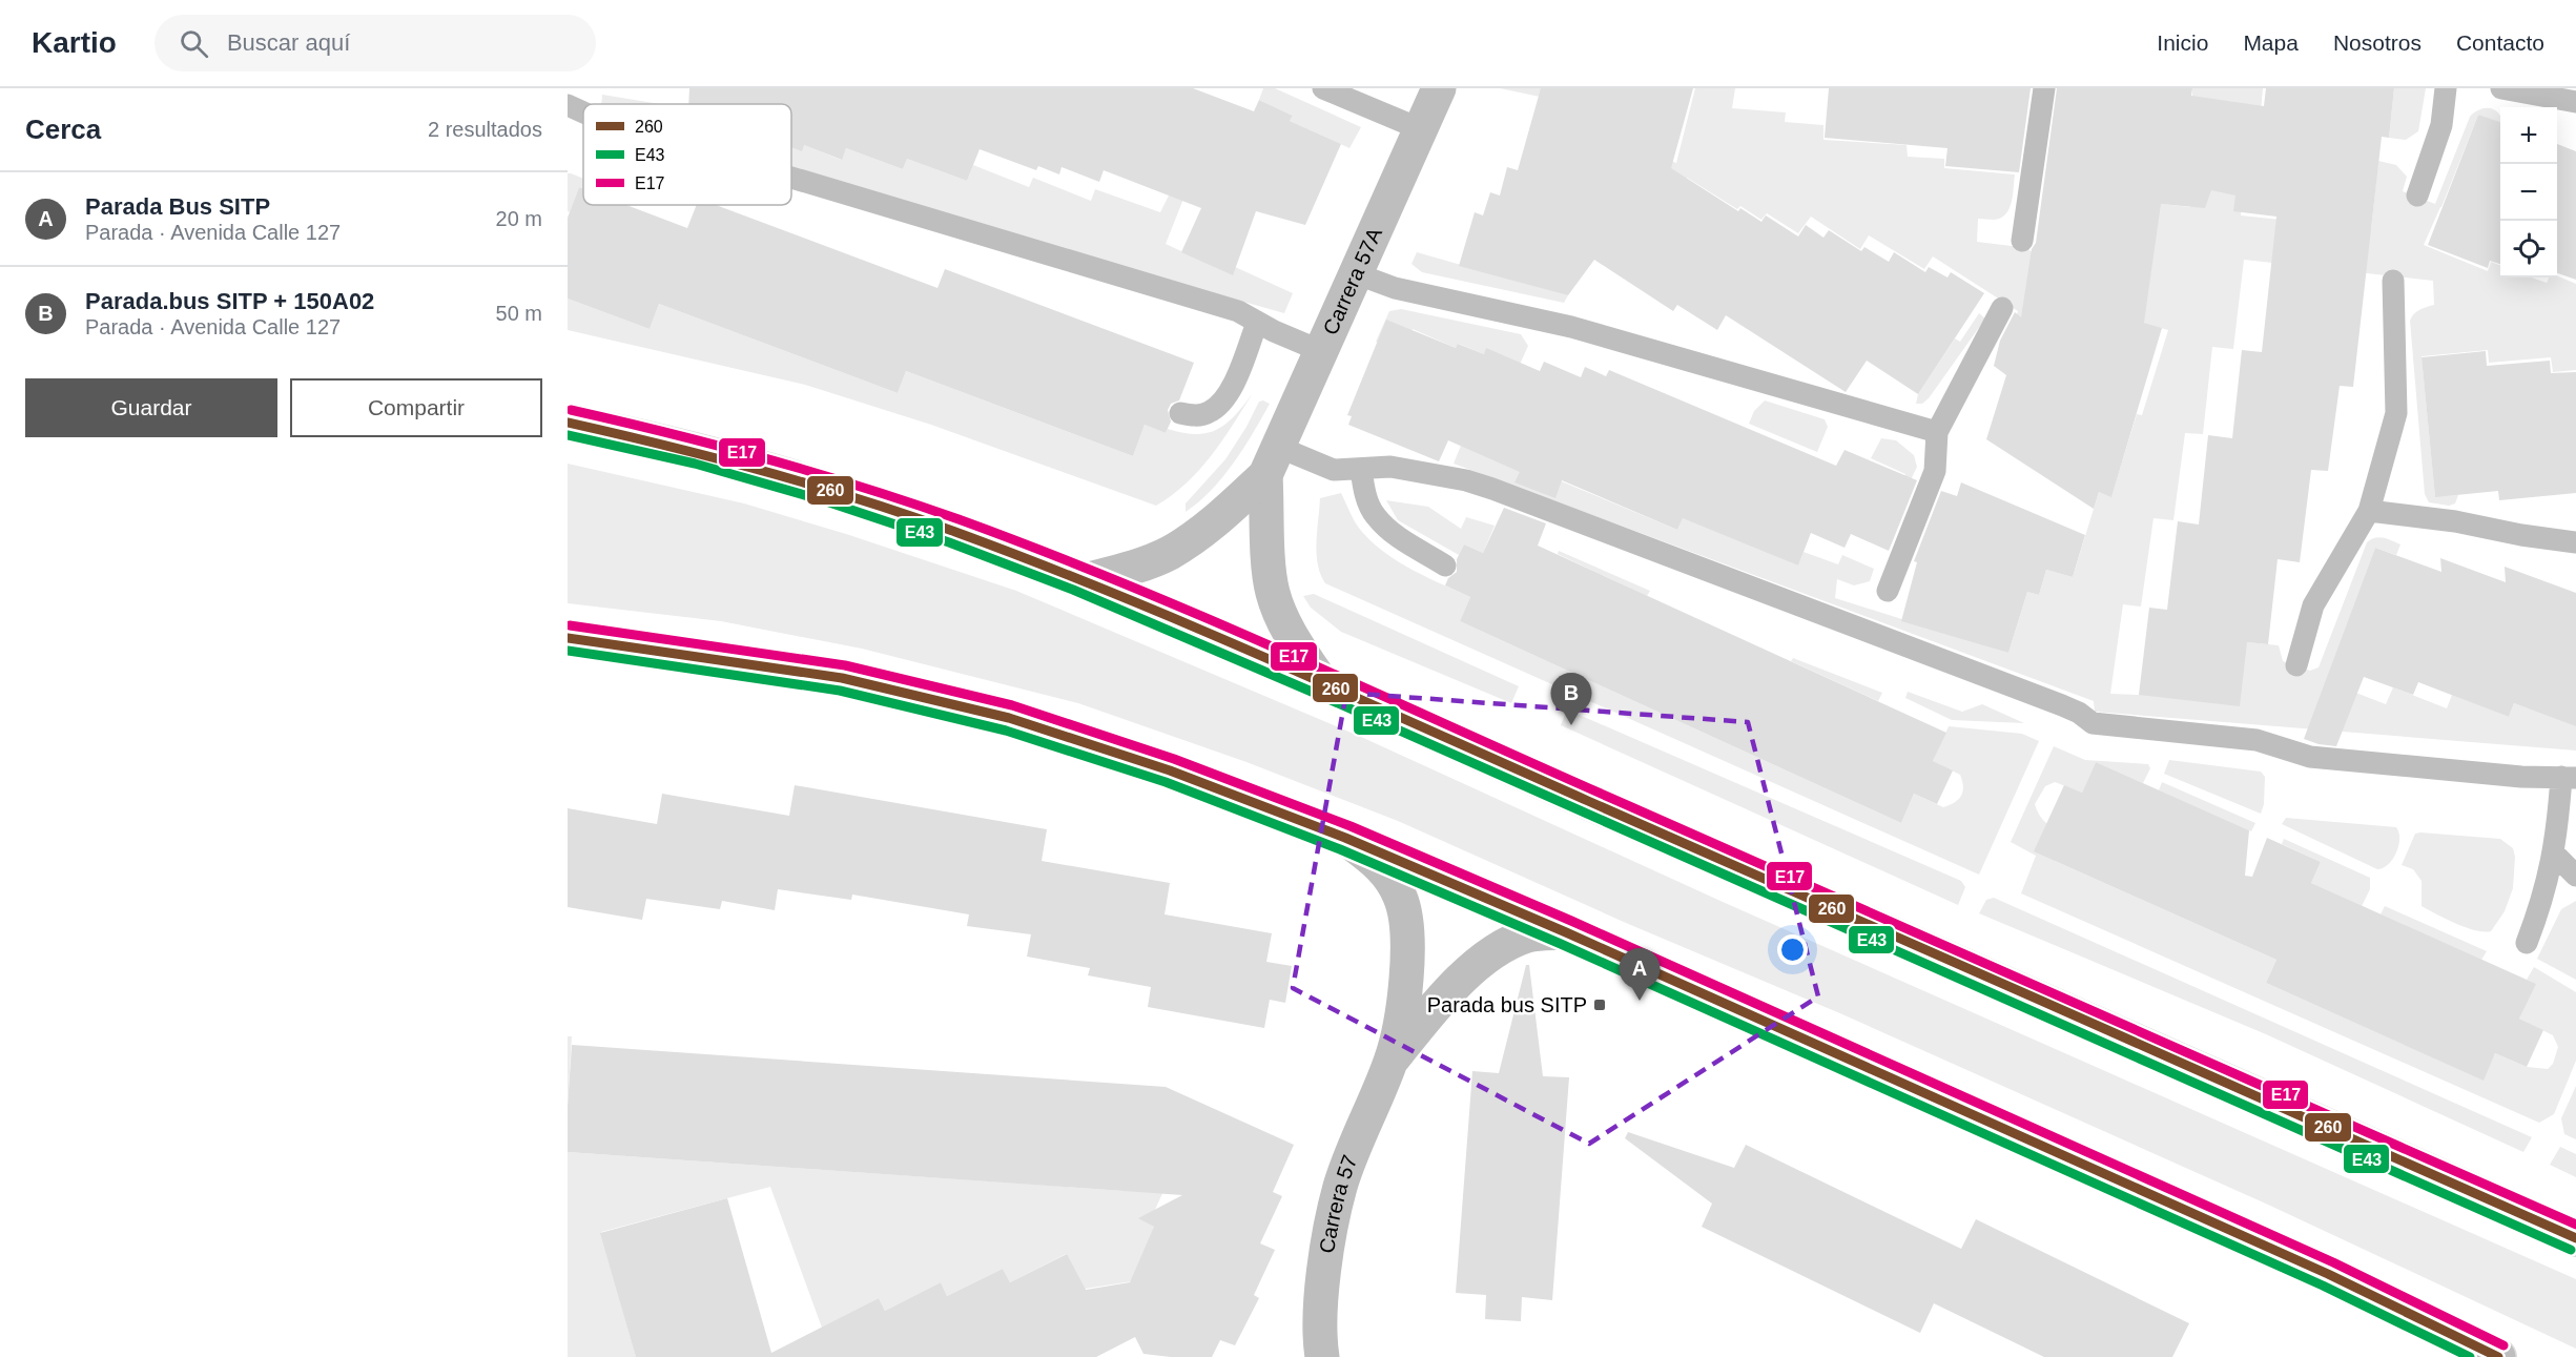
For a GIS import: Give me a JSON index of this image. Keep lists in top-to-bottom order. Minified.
{"streets":{"main road":["Carrera 57A","Carrera 57"]},"places":{"transit":["Parada bus SITP"]},"lines":["transit line E17","transit line 260","transit line E43"],"legend":["260","E43","E17"],"page":{"header":"Kartio","search":"Buscar aquí","nav":["Inicio","Mapa","Nosotros","Contacto"],"heading":["Cerca","2 resultados"],"map_buttons":["+","−"],"list":[{"mark":"A","name":"Parada Bus SITP","note":"Parada · Avenida Calle 127","value":"20 m"},{"mark":"B","name":"Parada.bus SITP + 150A02","note":"Parada · Avenida Calle 127","value":"50 m"}],"buttons":["Guardar","Compartir"],"pins":["B","A"]}}
